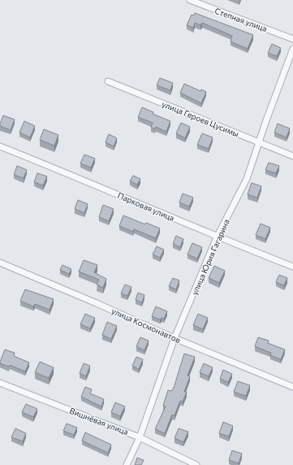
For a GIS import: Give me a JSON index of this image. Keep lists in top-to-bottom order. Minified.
{"streets":{"street":["Степная улица","улица Героев Цусимы","Парковая улица","улица Юрия Гагарина","улица Космонавтов","Вишнёвая улица"]},"crossings":[["улица Героев Цусимы","улица Юрия Гагарина"],["Парковая улица","улица Юрия Гагарина"],["улица Юрия Гагарина","улица Космонавтов"],["улица Юрия Гагарина","Вишнёвая улица"]]}
